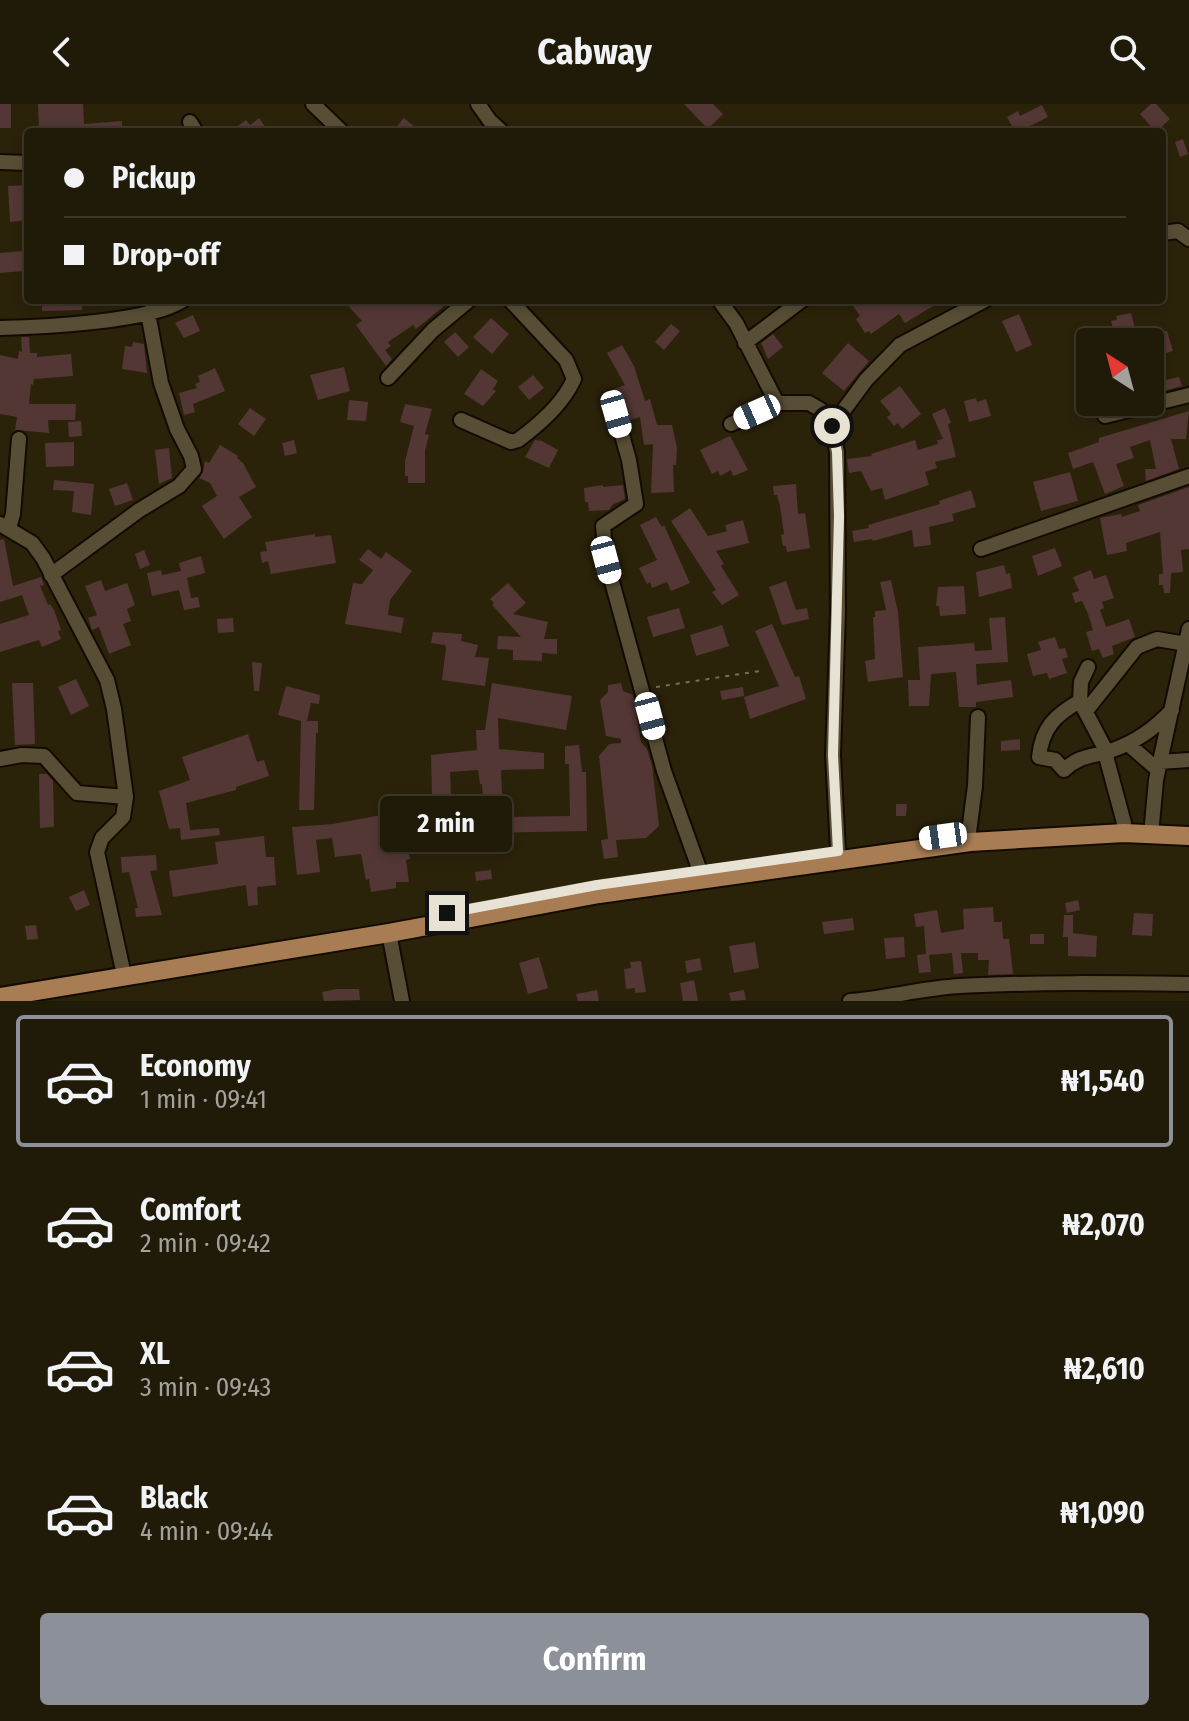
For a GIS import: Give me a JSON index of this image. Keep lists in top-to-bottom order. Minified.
{"north":"top left","page":{"header":"Cabway","banner":["Pickup","Drop-off"],"bubble":"2 min","list":[{"name":"Economy","note":"1 min · 09:41","value":"₦1,540"},{"name":"Comfort","note":"2 min · 09:42","value":"₦2,070"},{"name":"XL","note":"3 min · 09:43","value":"₦2,610"},{"name":"Black","note":"4 min · 09:44","value":"₦1,090"}],"buttons":"Confirm"}}
